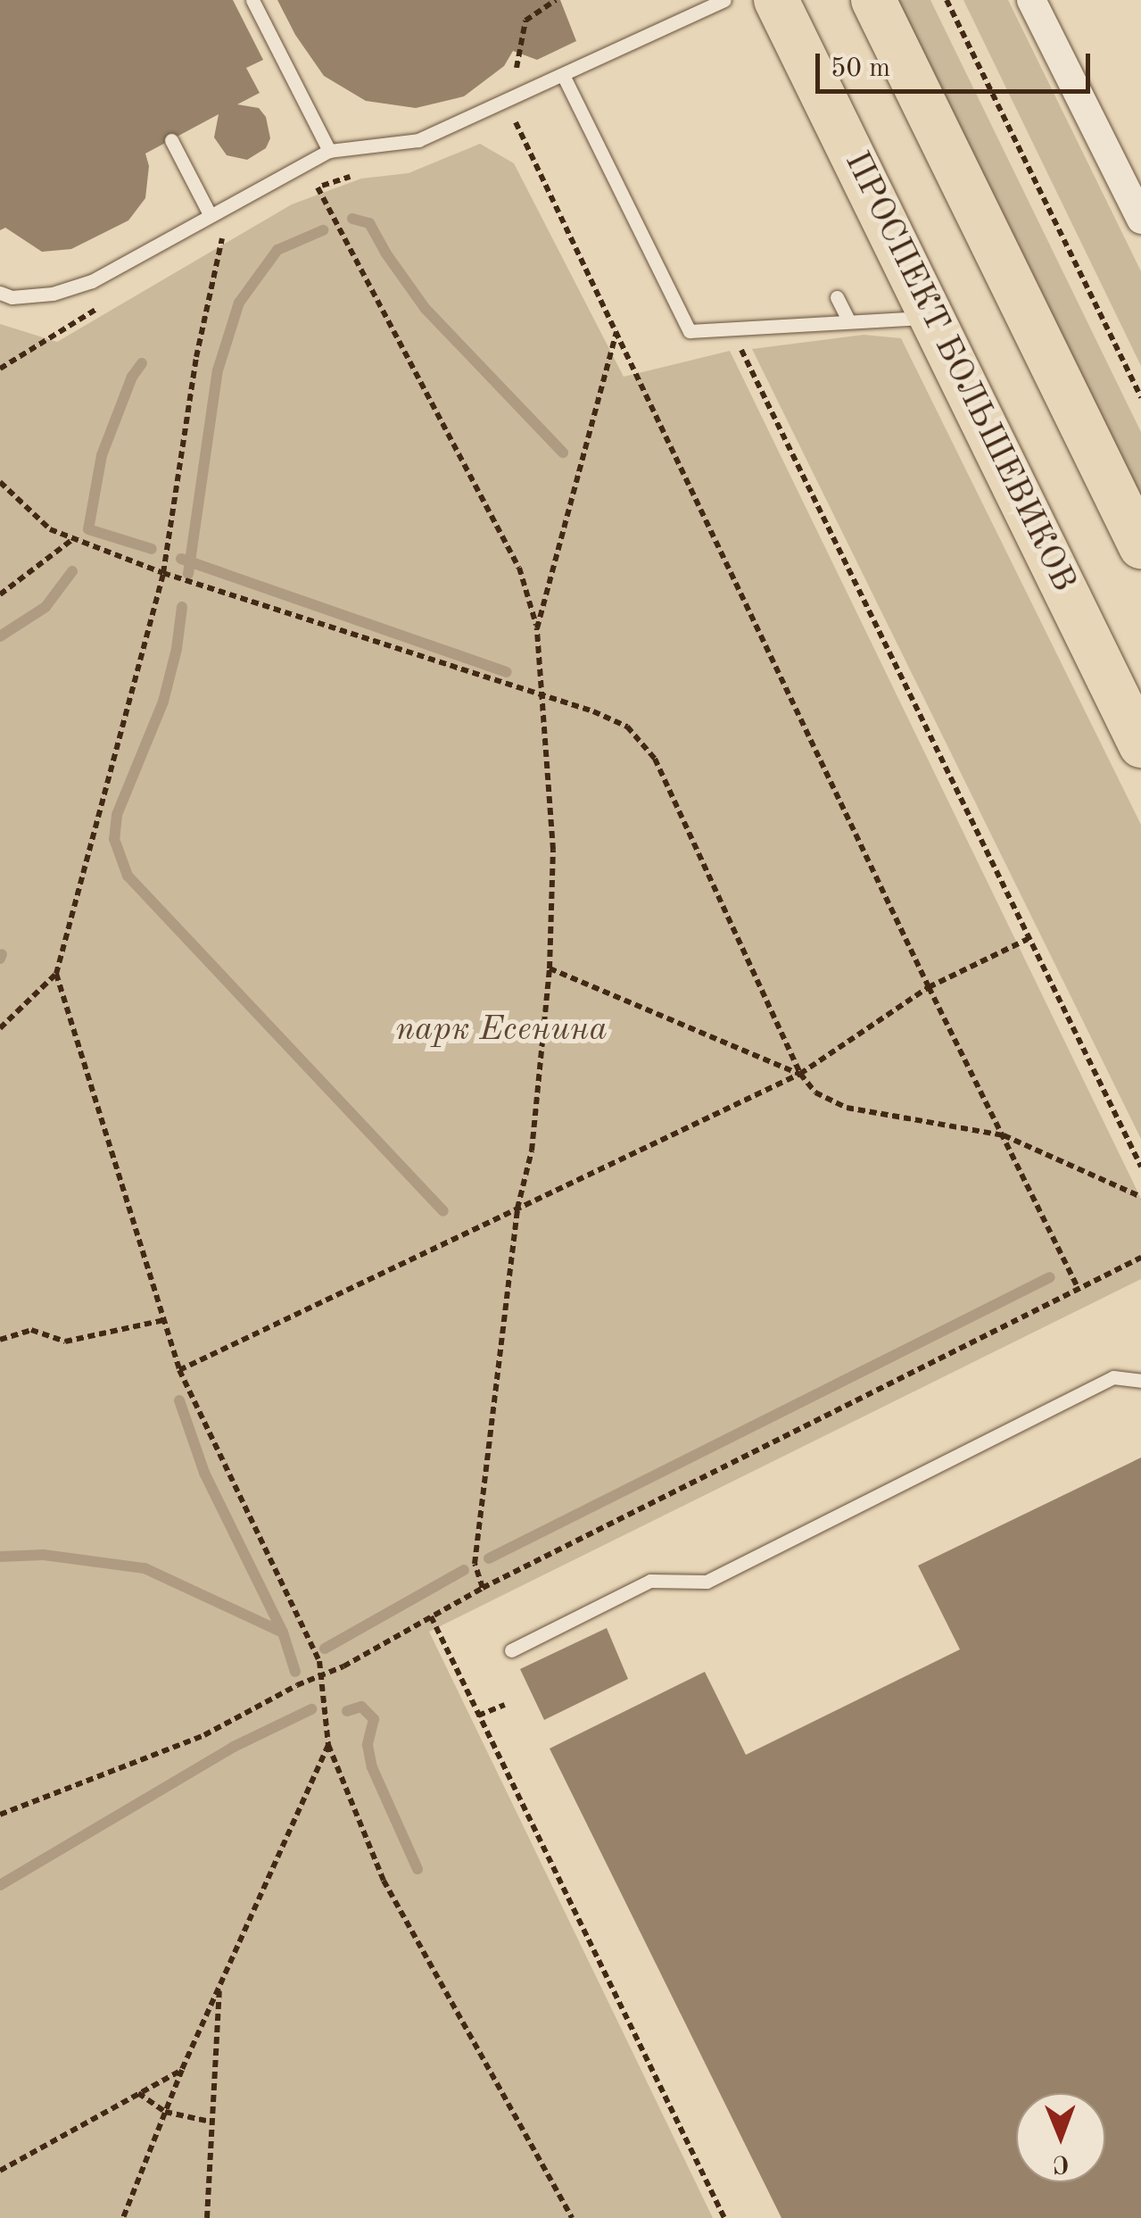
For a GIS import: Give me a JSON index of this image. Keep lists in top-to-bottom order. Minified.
{"streets":{"main road":["ПРОСПЕКТ БОЛЬШЕВИКОВ"]},"parks":["парк Есенина"],"scale_bar":"50 m","north":"bottom"}
